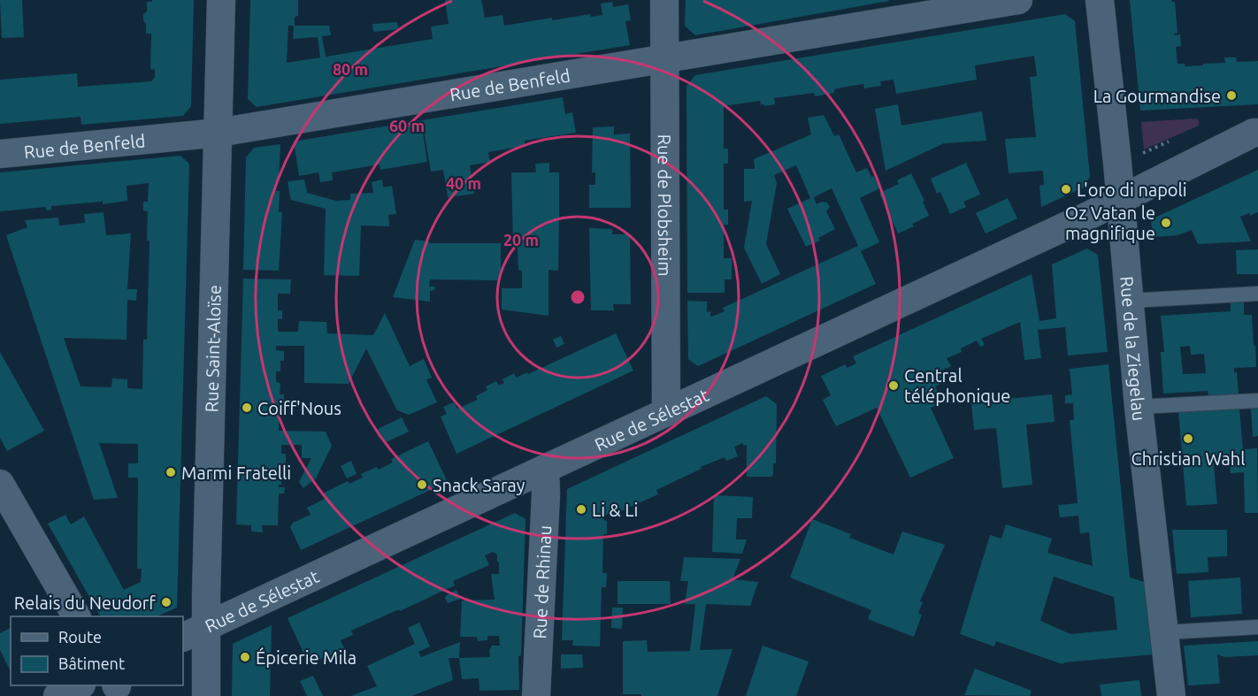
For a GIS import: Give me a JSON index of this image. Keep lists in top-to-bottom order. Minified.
{"streets":{"street":["Rue de Benfeld","Rue de Plobsheim","Rue Saint-Aloïse","Rue de la Ziegelau","Rue de Sélestat","Rue de Rhinau"]},"crossings":[["Rue de Benfeld","Rue de Plobsheim"],["Rue de Benfeld","Rue Saint-Aloïse"],["Rue de Plobsheim","Rue de Sélestat"],["Rue Saint-Aloïse","Rue de Sélestat"],["Rue de la Ziegelau","Rue de Sélestat"],["Rue de Sélestat","Rue de Rhinau"]],"places":["La Gourmandise","L'oro di napoli","Oz Vatan le magnifique","Central téléphonique","Coiff'Nous","Christian Wahl","Marmi Fratelli","Snack Saray","Li & Li","Relais du Neudorf","Épicerie Mila"],"legend":["Route","Bâtiment"],"rings":["80 m","60 m","40 m","20 m"]}
